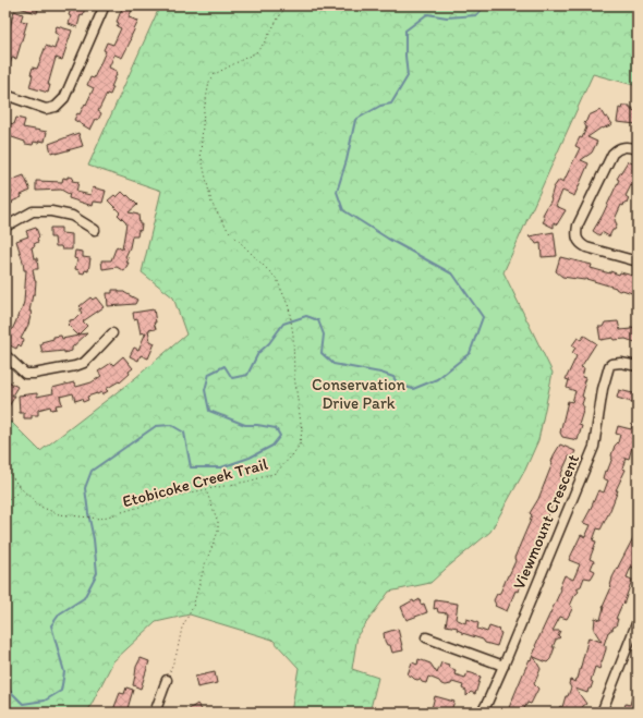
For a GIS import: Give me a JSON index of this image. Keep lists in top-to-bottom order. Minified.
{"streets":{"street":["Viewmount Crescent"],"path":["Etobicoke Creek Trail"]},"parks":["Conservation Drive Park"]}
